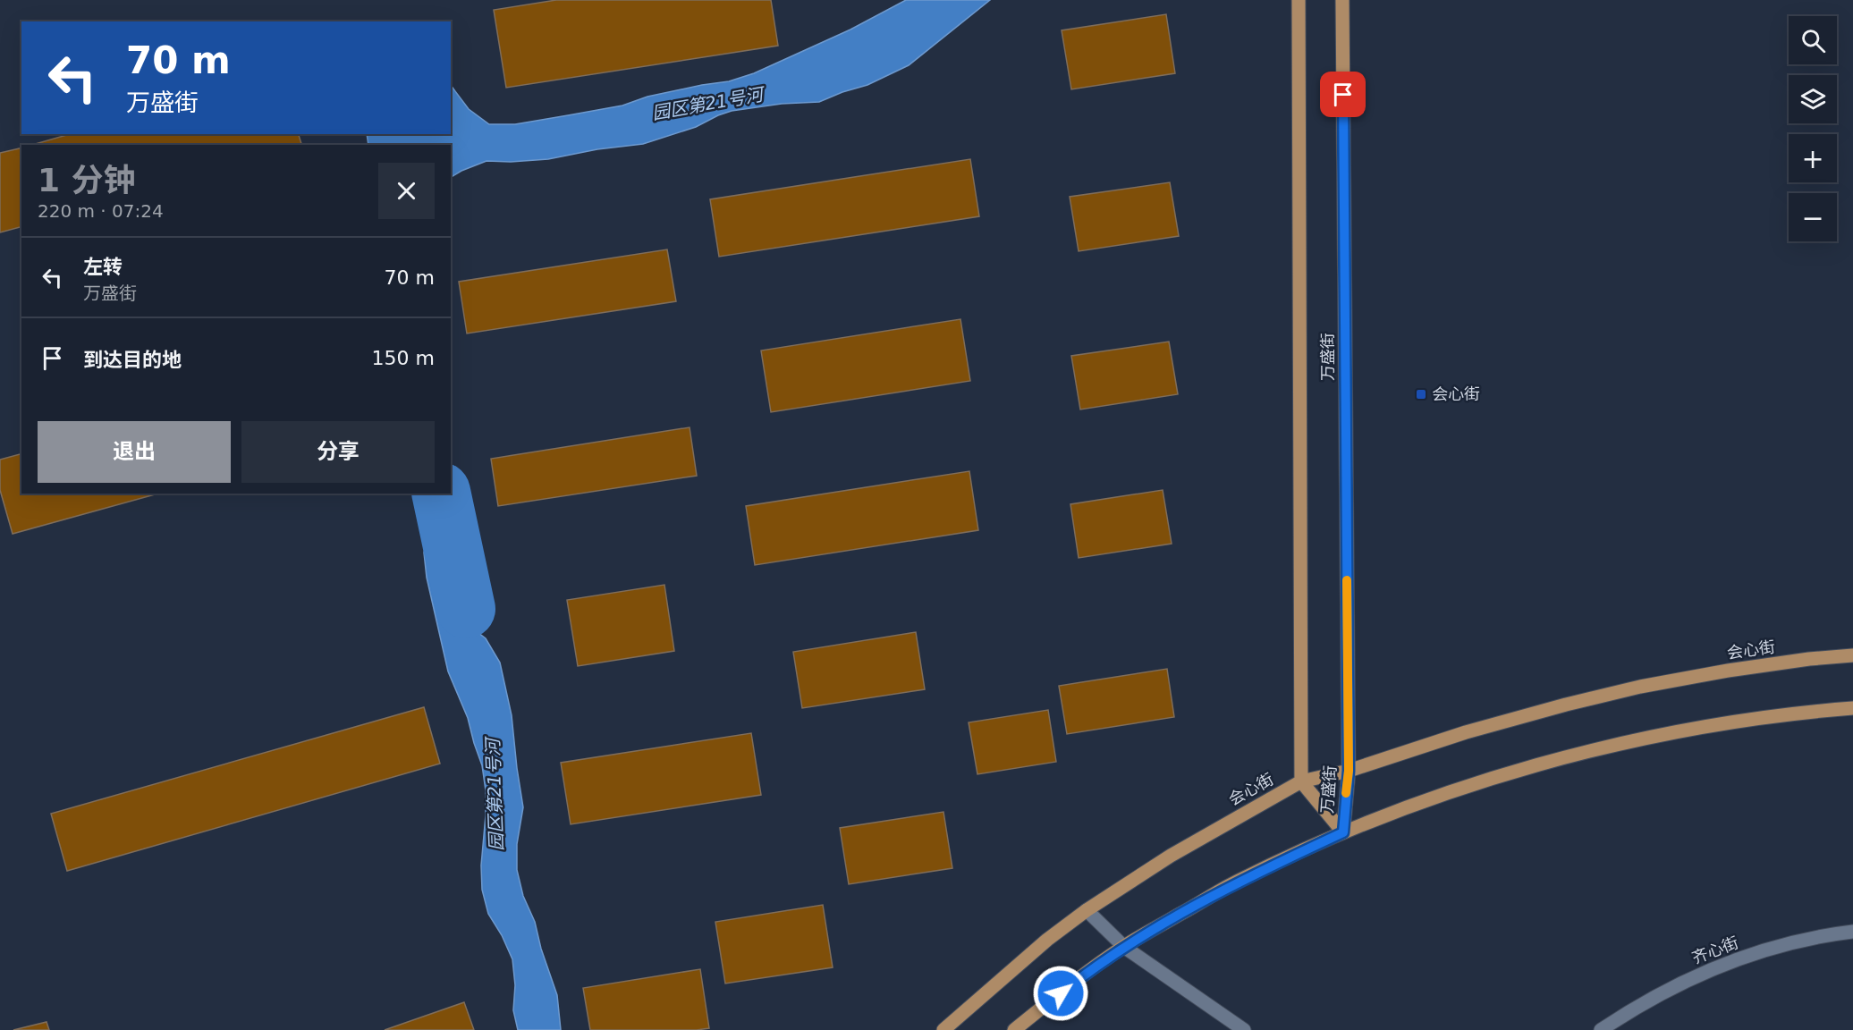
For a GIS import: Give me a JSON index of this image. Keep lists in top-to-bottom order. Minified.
{"streets":{"main road":["万盛街","会心街"],"street":["齐心街"]},"crossings":[["万盛街","会心街"]],"water":["园区第21号河"],"places":{"transit":["会心街"]},"page":{"map_buttons":["+","−"],"turn":["70 m","万盛街"],"heading":["1 分钟","220 m · 07:24"],"list":[{"name":"左转","note":"万盛街","value":"70 m"},{"name":"到达目的地","value":"150 m"}],"buttons":["退出","分享"]}}
